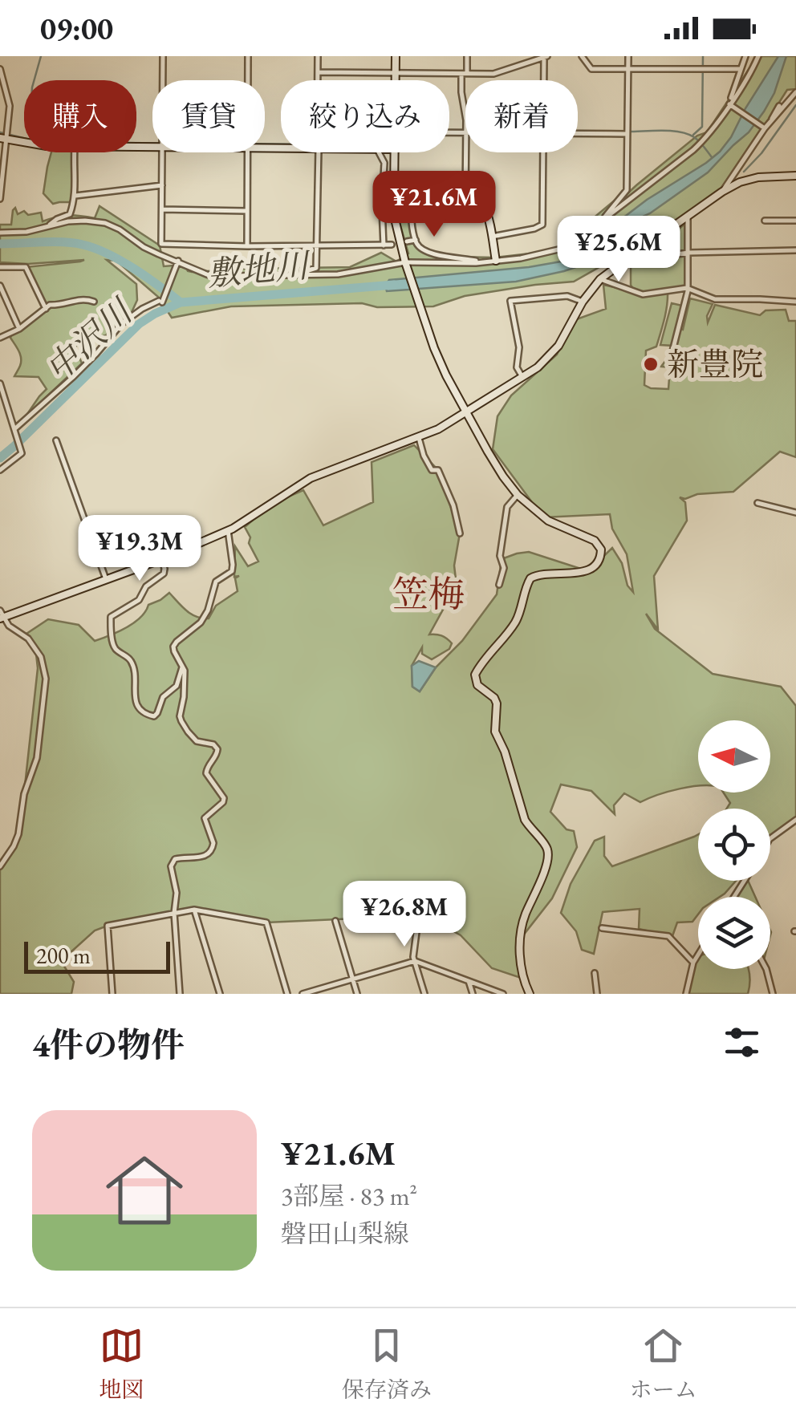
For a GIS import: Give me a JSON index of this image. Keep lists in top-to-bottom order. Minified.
{"districts":["笠梅"],"water":["敷地川","中沢川"],"places":["新豊院"],"scale_bar":"200 m","north":"left","page":{"status":"09:00","chip":["購入","賃貸","絞り込み","新着"],"price":["¥21.6M","¥25.6M","¥19.3M","¥26.8M"],"scale":"200 m","heading":"4件の物件","list":[{"name":"¥21.6M","note":"3部屋 · 83 m² · 磐田山梨線"}],"tabs":["地図","保存済み","ホーム"]}}
